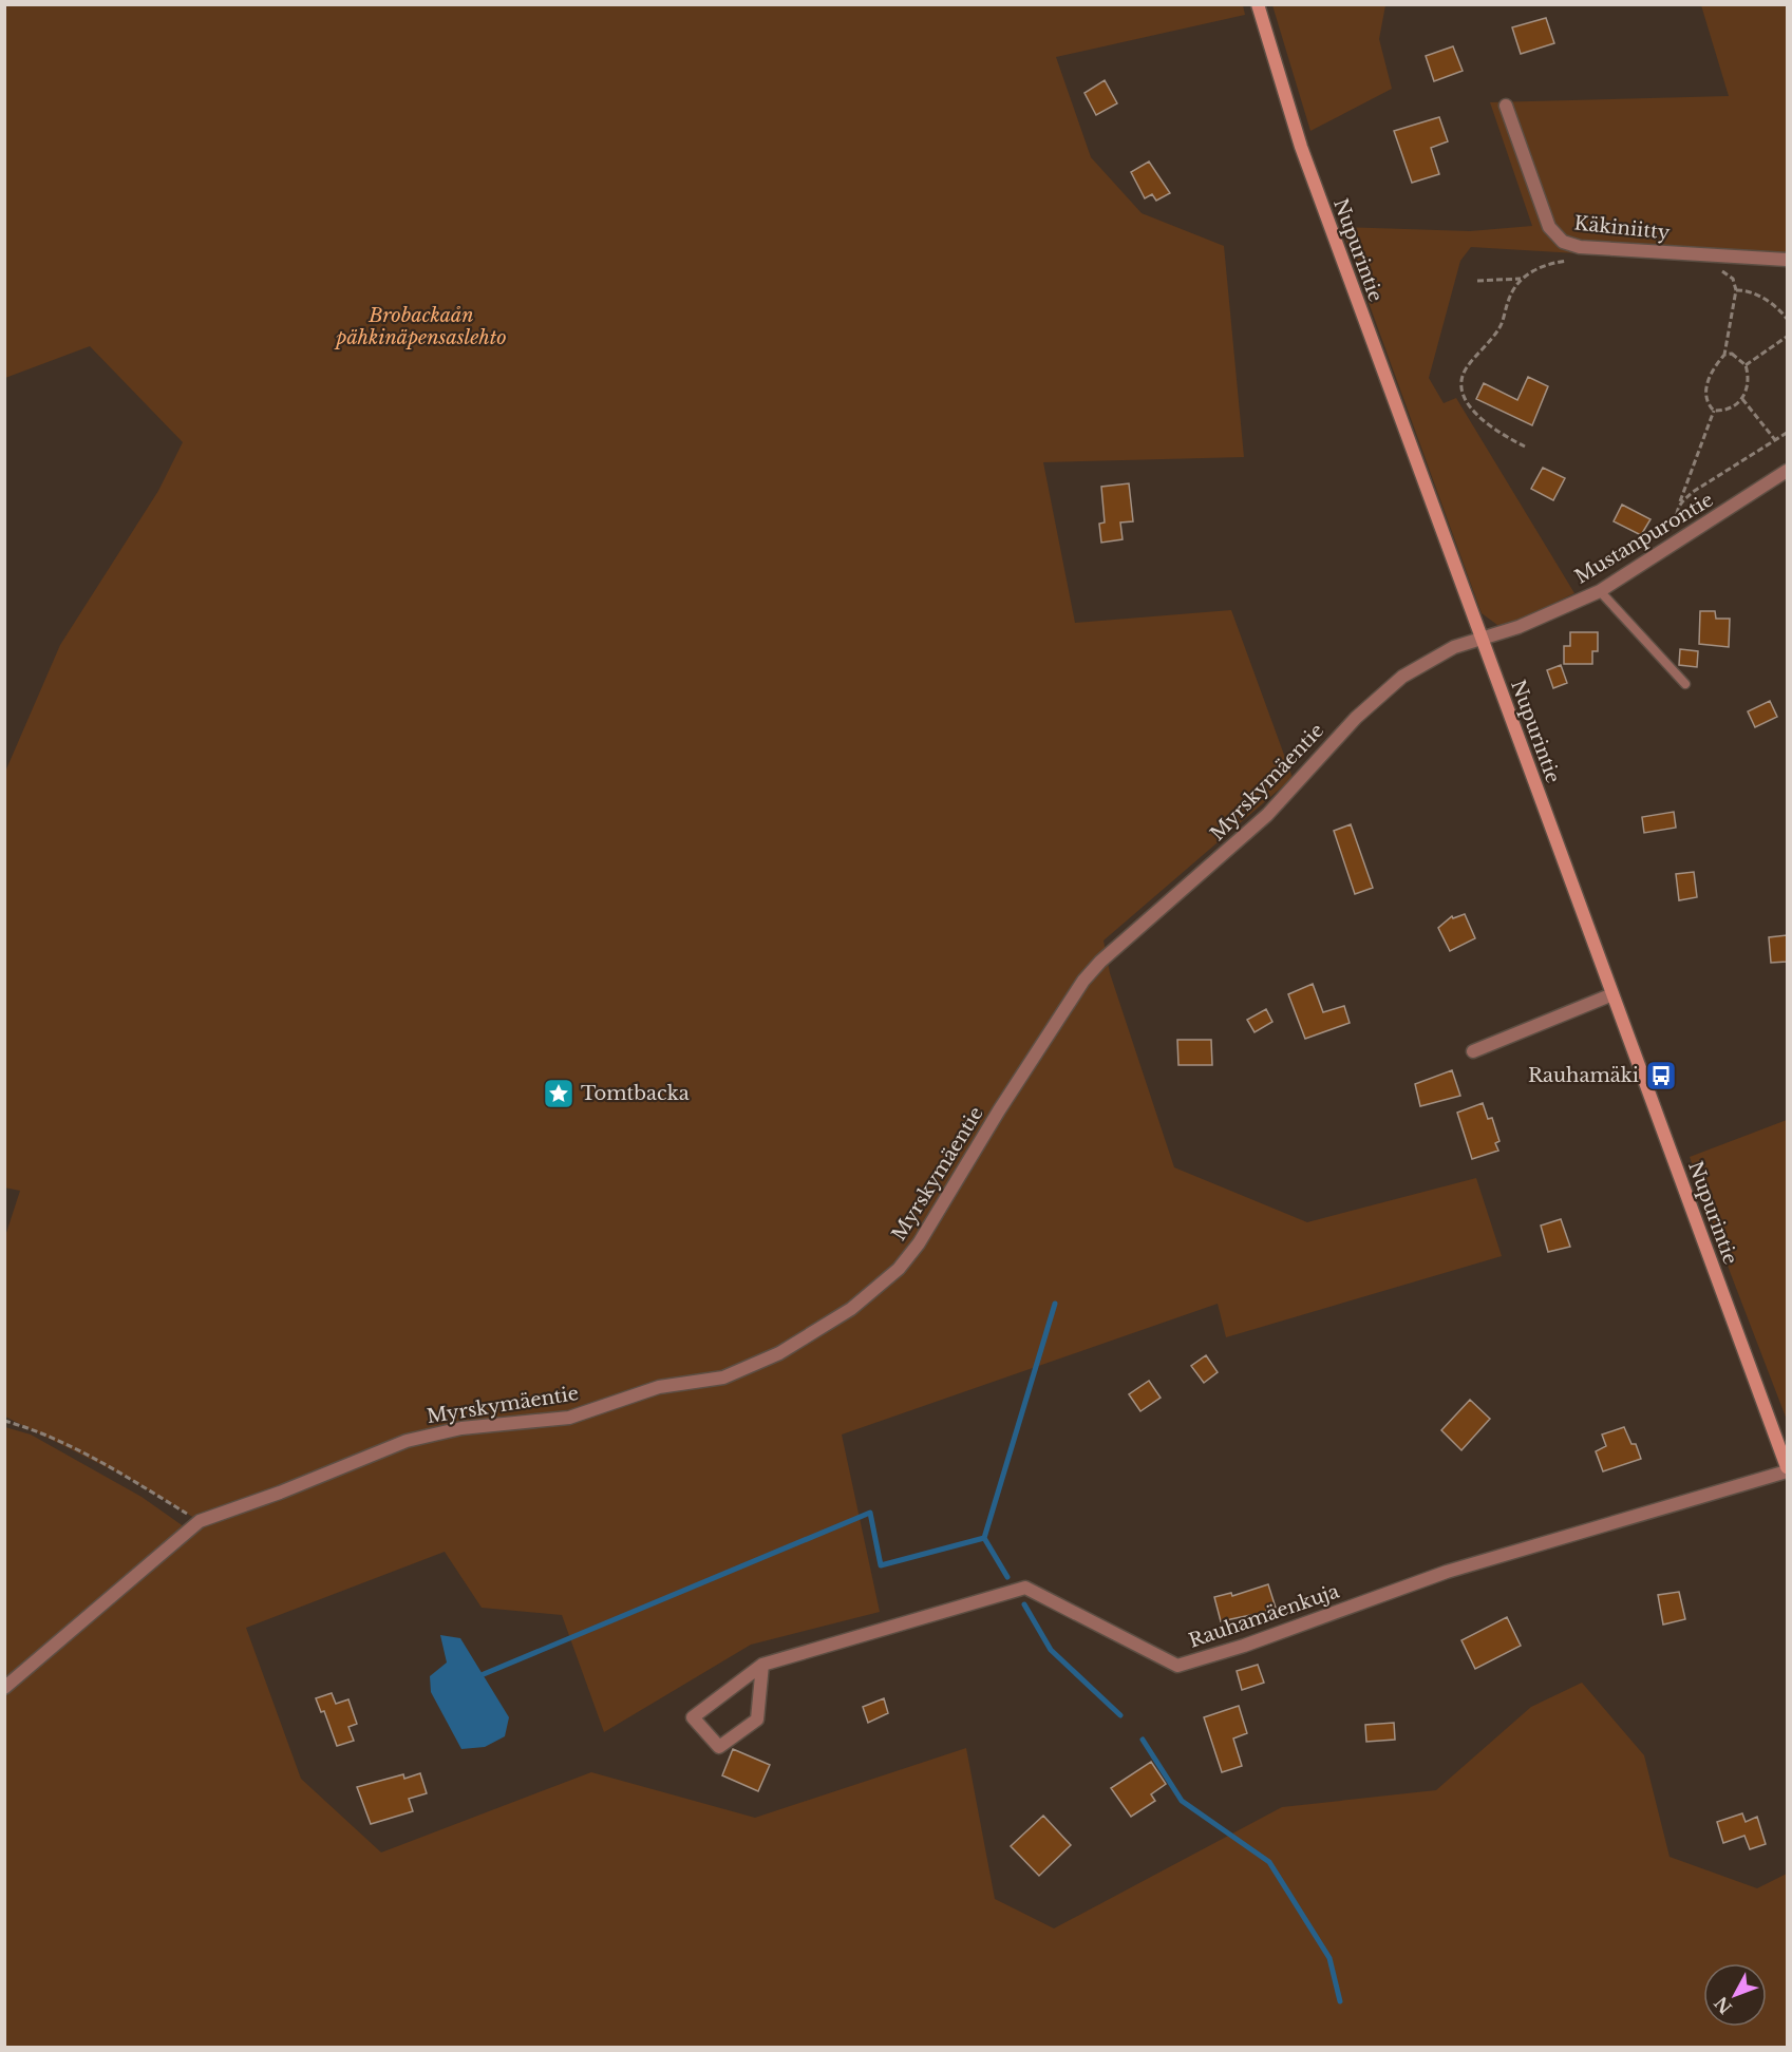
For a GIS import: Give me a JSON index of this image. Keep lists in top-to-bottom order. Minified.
{"streets":{"main road":["Nupurintie"],"street":["Käkiniitty","Mustanpurontie","Myrskymäentie","Rauhamäenkuja"]},"crossings":[["Nupurintie","Mustanpurontie"],["Nupurintie","Myrskymäentie"],["Nupurintie","Rauhamäenkuja"],["Mustanpurontie","Myrskymäentie"]],"parks":["Brobackaån pähkinäpensaslehto"],"places":{"bus stop":["Rauhamäki"],"place":["Tomtbacka"]},"north":"bottom left"}
